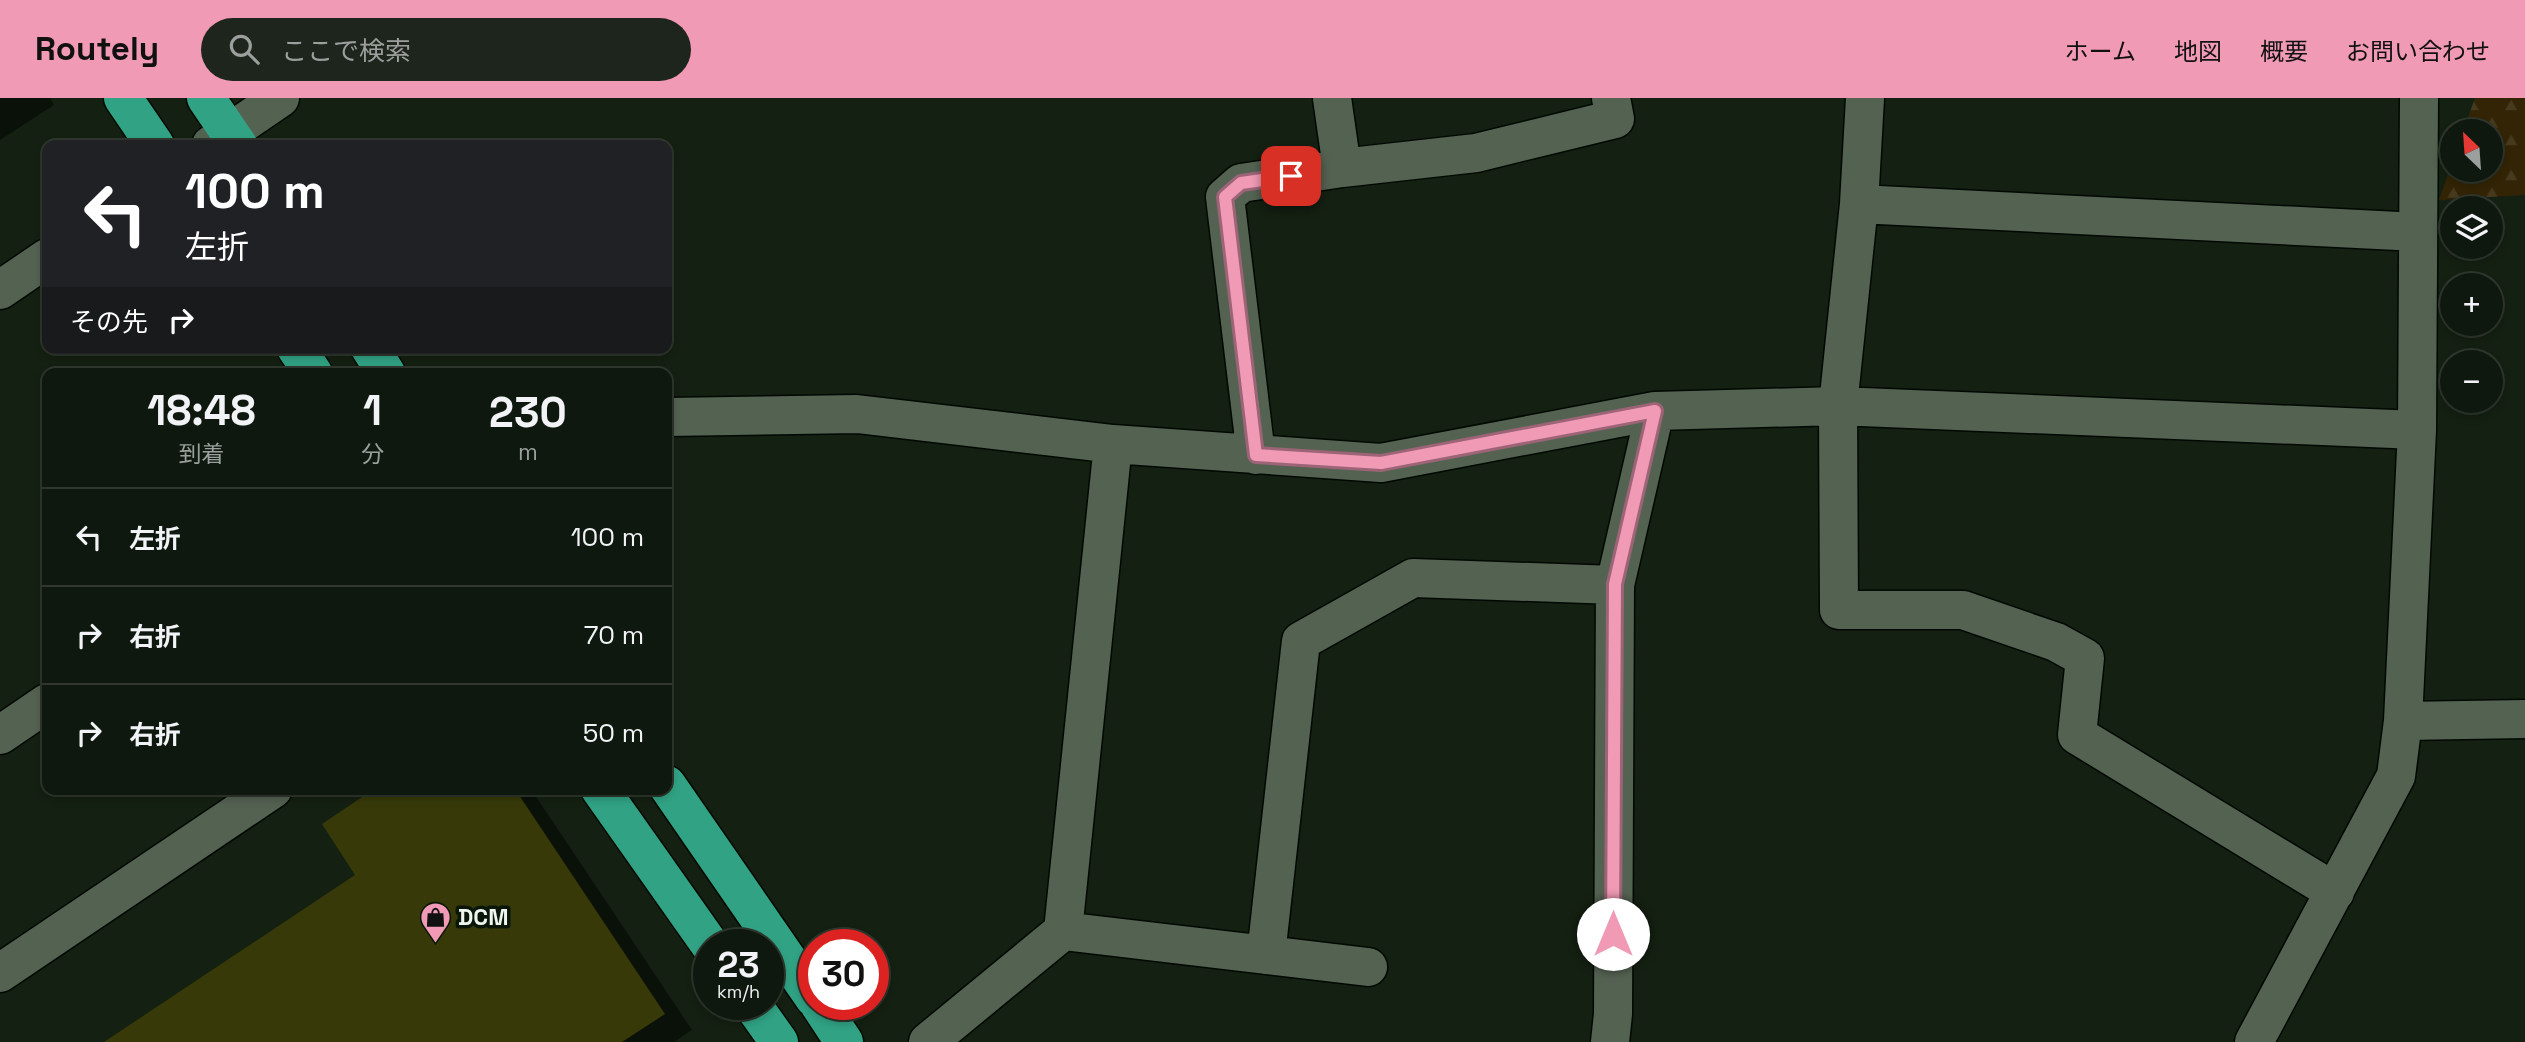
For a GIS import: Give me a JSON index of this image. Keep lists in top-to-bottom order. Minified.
{"places":{"shop":["DCM"]},"north":"top left","page":{"header":"Routely","search":"ここで検索","nav":["ホーム","地図","概要","お問い合わせ"],"map_buttons":["+","−"],"turn":["100 m","左折"],"then":"その先","eta":["18:48","到着","1","分","230","m"],"list":[{"name":"左折","value":"100 m"},{"name":"右折","value":"70 m"},{"name":"右折","value":"50 m"}],"speed":"23 km/h","limit":"30"}}
